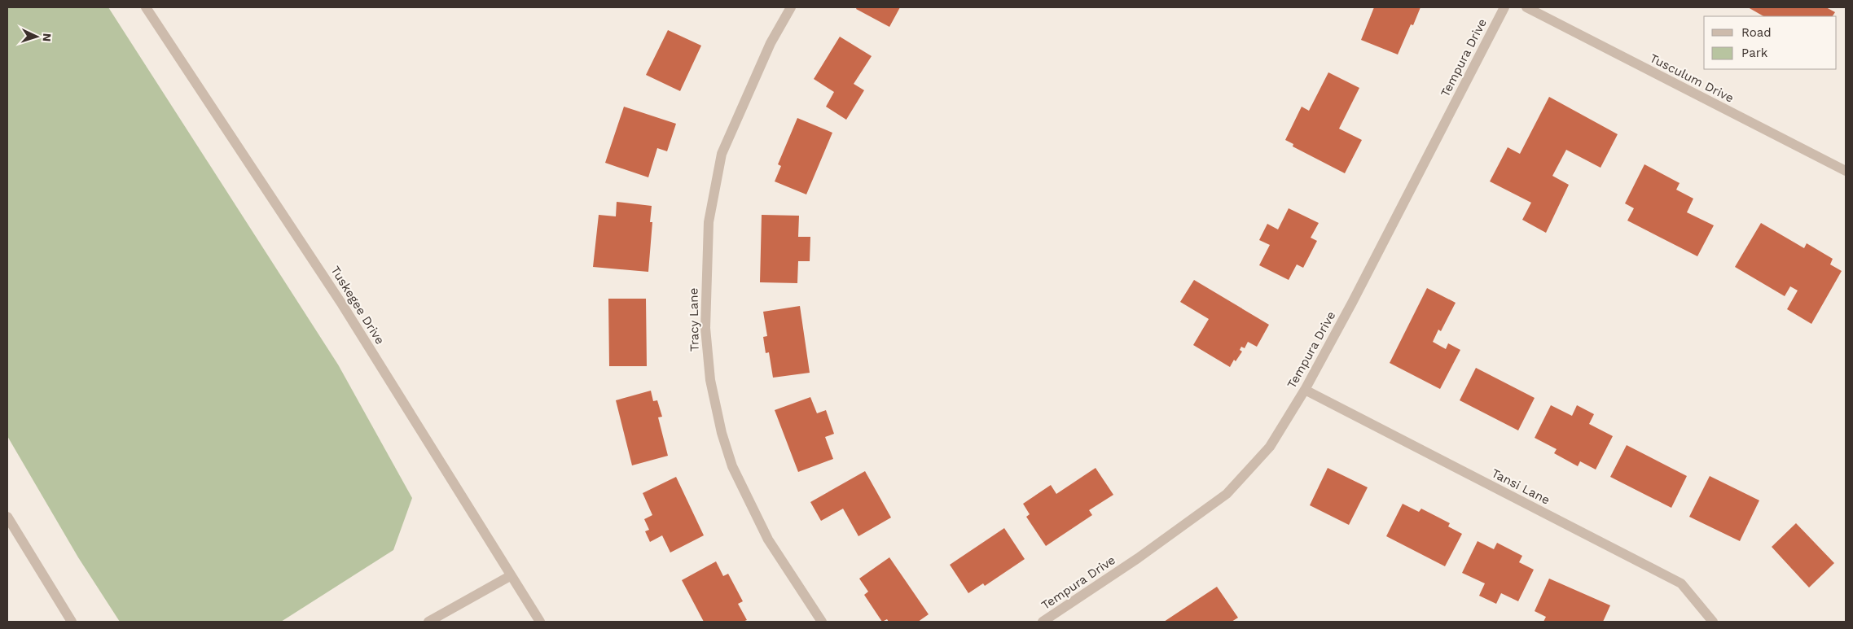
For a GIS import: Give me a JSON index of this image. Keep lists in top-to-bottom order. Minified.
{"streets":{"street":["Tempura Drive","Tusculum Drive","Tuskegee Drive","Tracy Lane","Tansi Lane"]},"crossings":[["Tempura Drive","Tansi Lane"]],"legend":["Road","Park"],"north":"right"}
